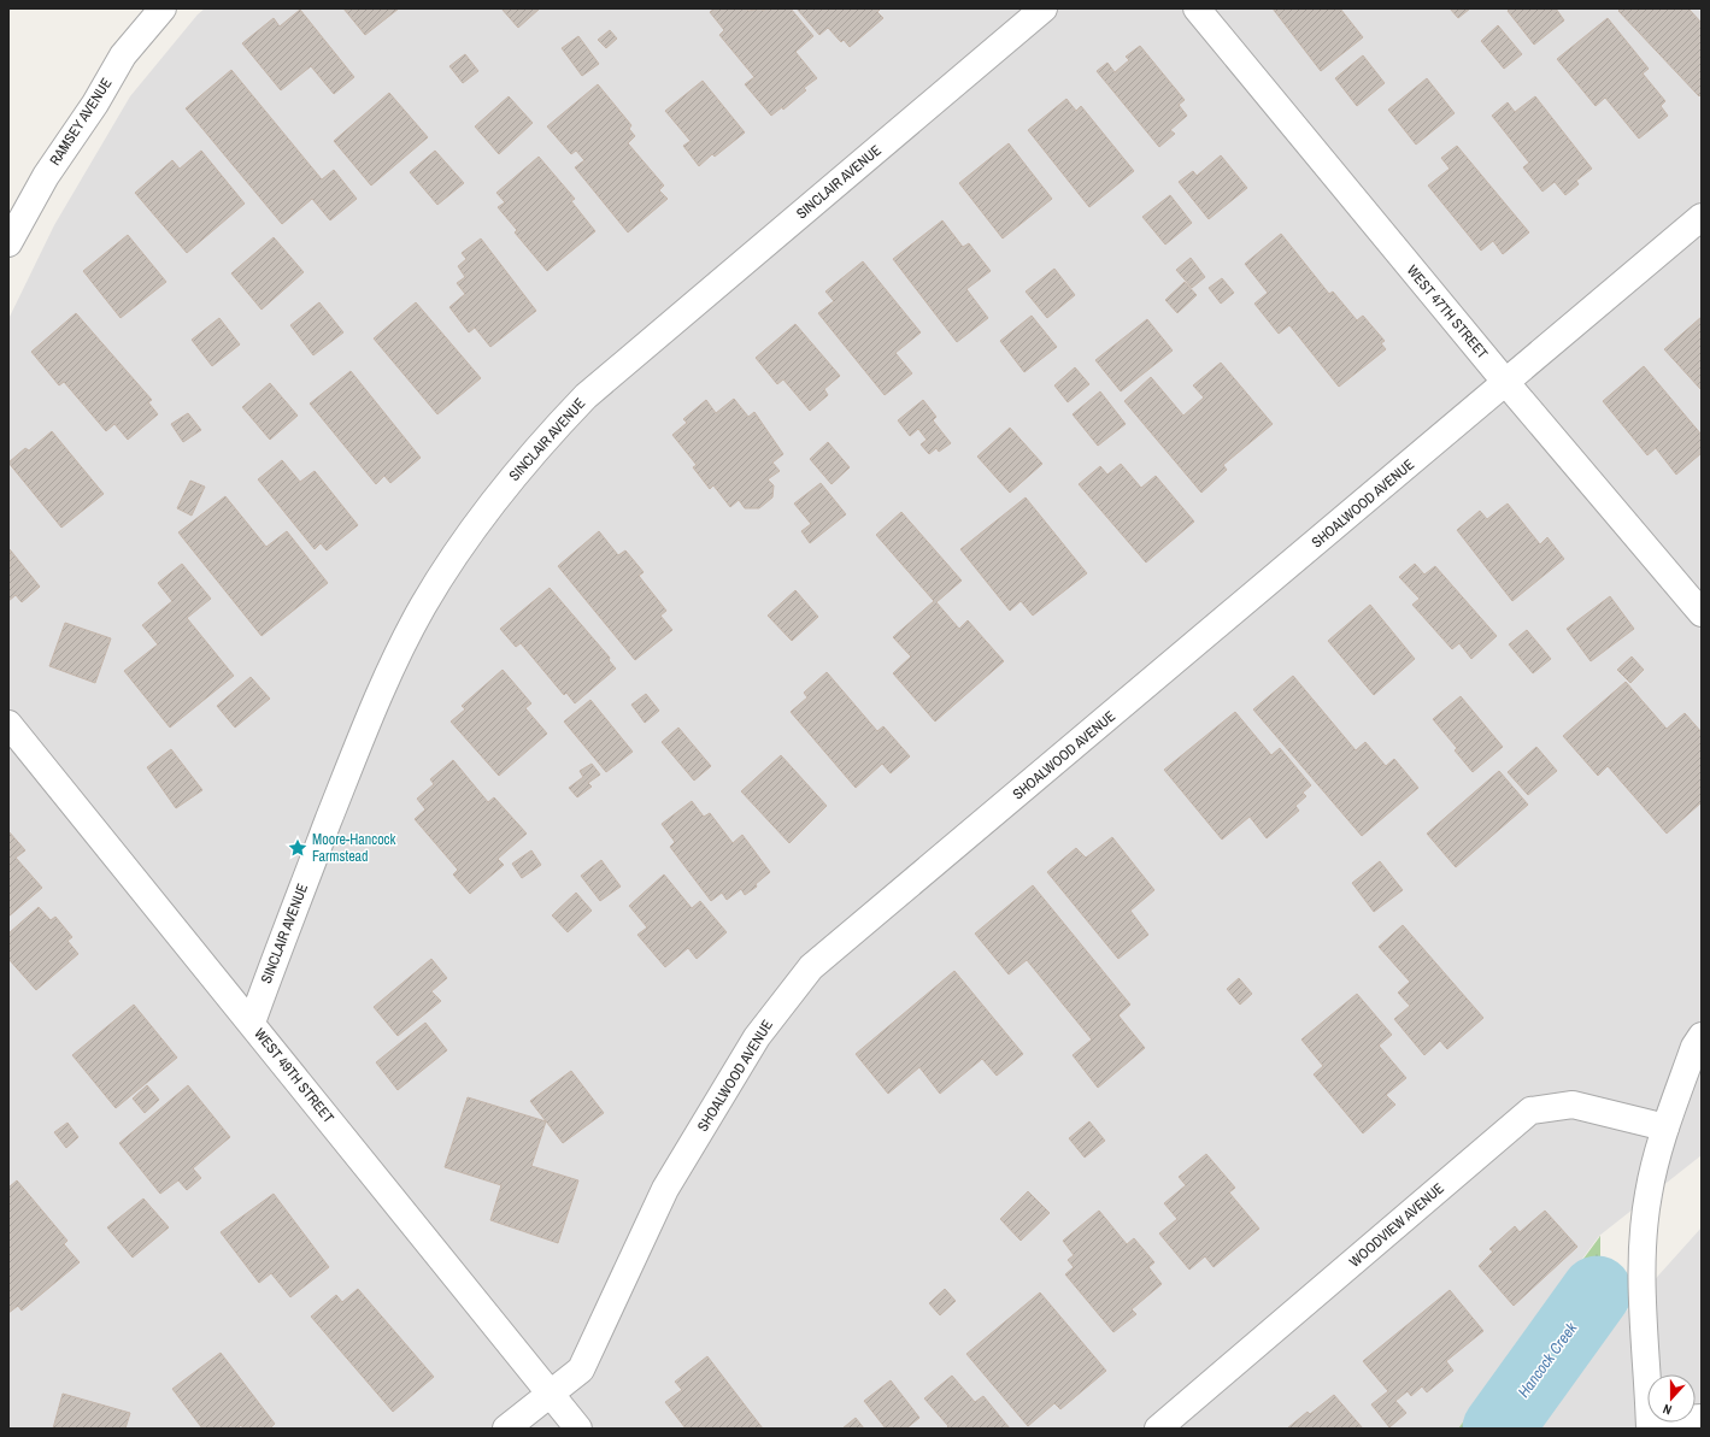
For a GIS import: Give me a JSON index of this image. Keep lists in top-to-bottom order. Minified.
{"streets":{"street":["RAMSEY AVENUE","SINCLAIR AVENUE","WEST 47TH STREET","SHOALWOOD AVENUE","WEST 49TH STREET","WOODVIEW AVENUE"]},"crossings":[["SINCLAIR AVENUE","WEST 49TH STREET"],["WEST 47TH STREET","SHOALWOOD AVENUE"],["SHOALWOOD AVENUE","WEST 49TH STREET"]],"water":["Hancock Creek"],"places":{"place":["Moore-Hancock Farmstead"]},"north":"bottom"}
